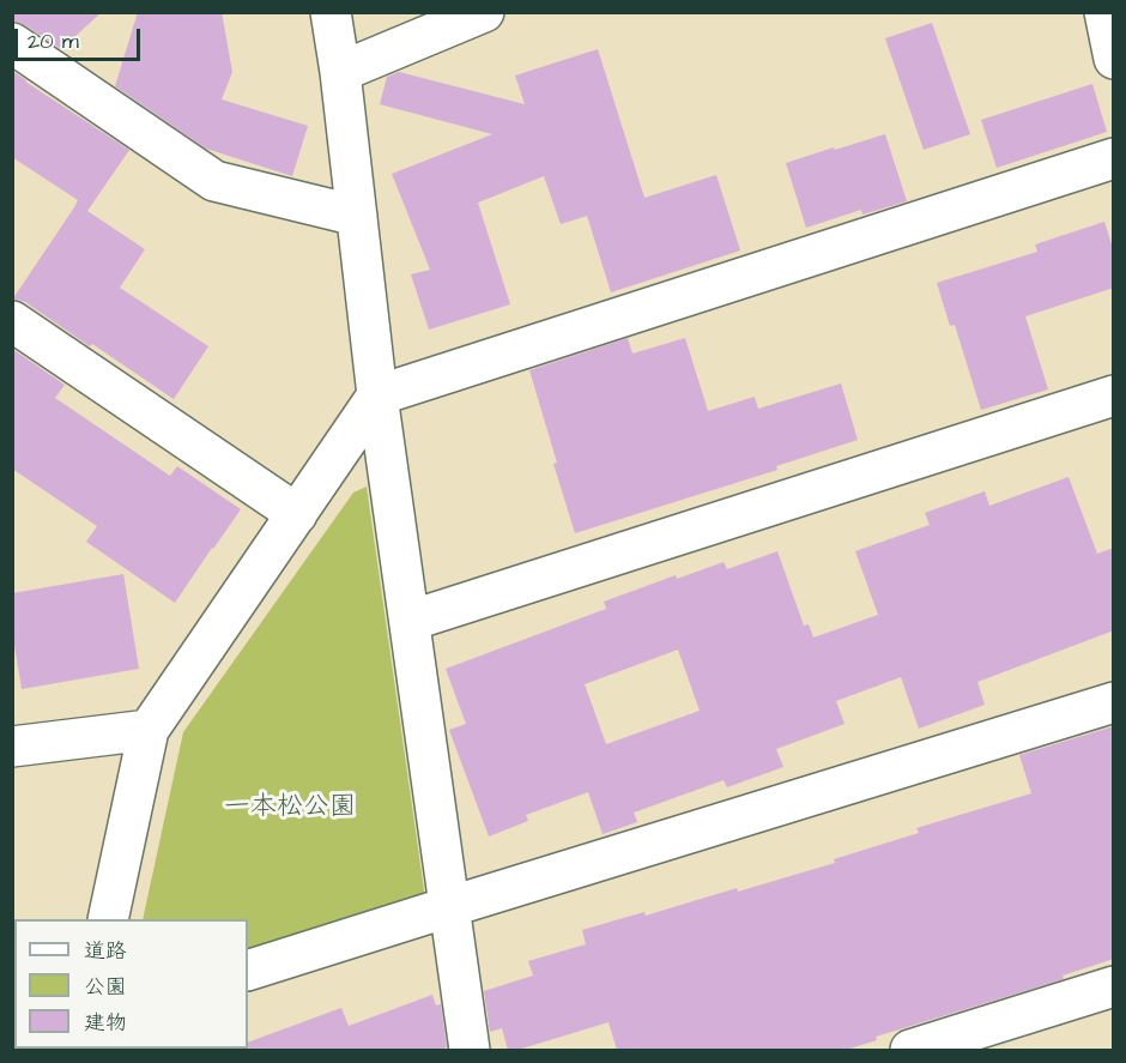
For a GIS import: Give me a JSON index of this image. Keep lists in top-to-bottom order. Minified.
{"parks":["一本松公園"],"legend":["道路","公園","建物"],"scale_bar":"20 m"}
